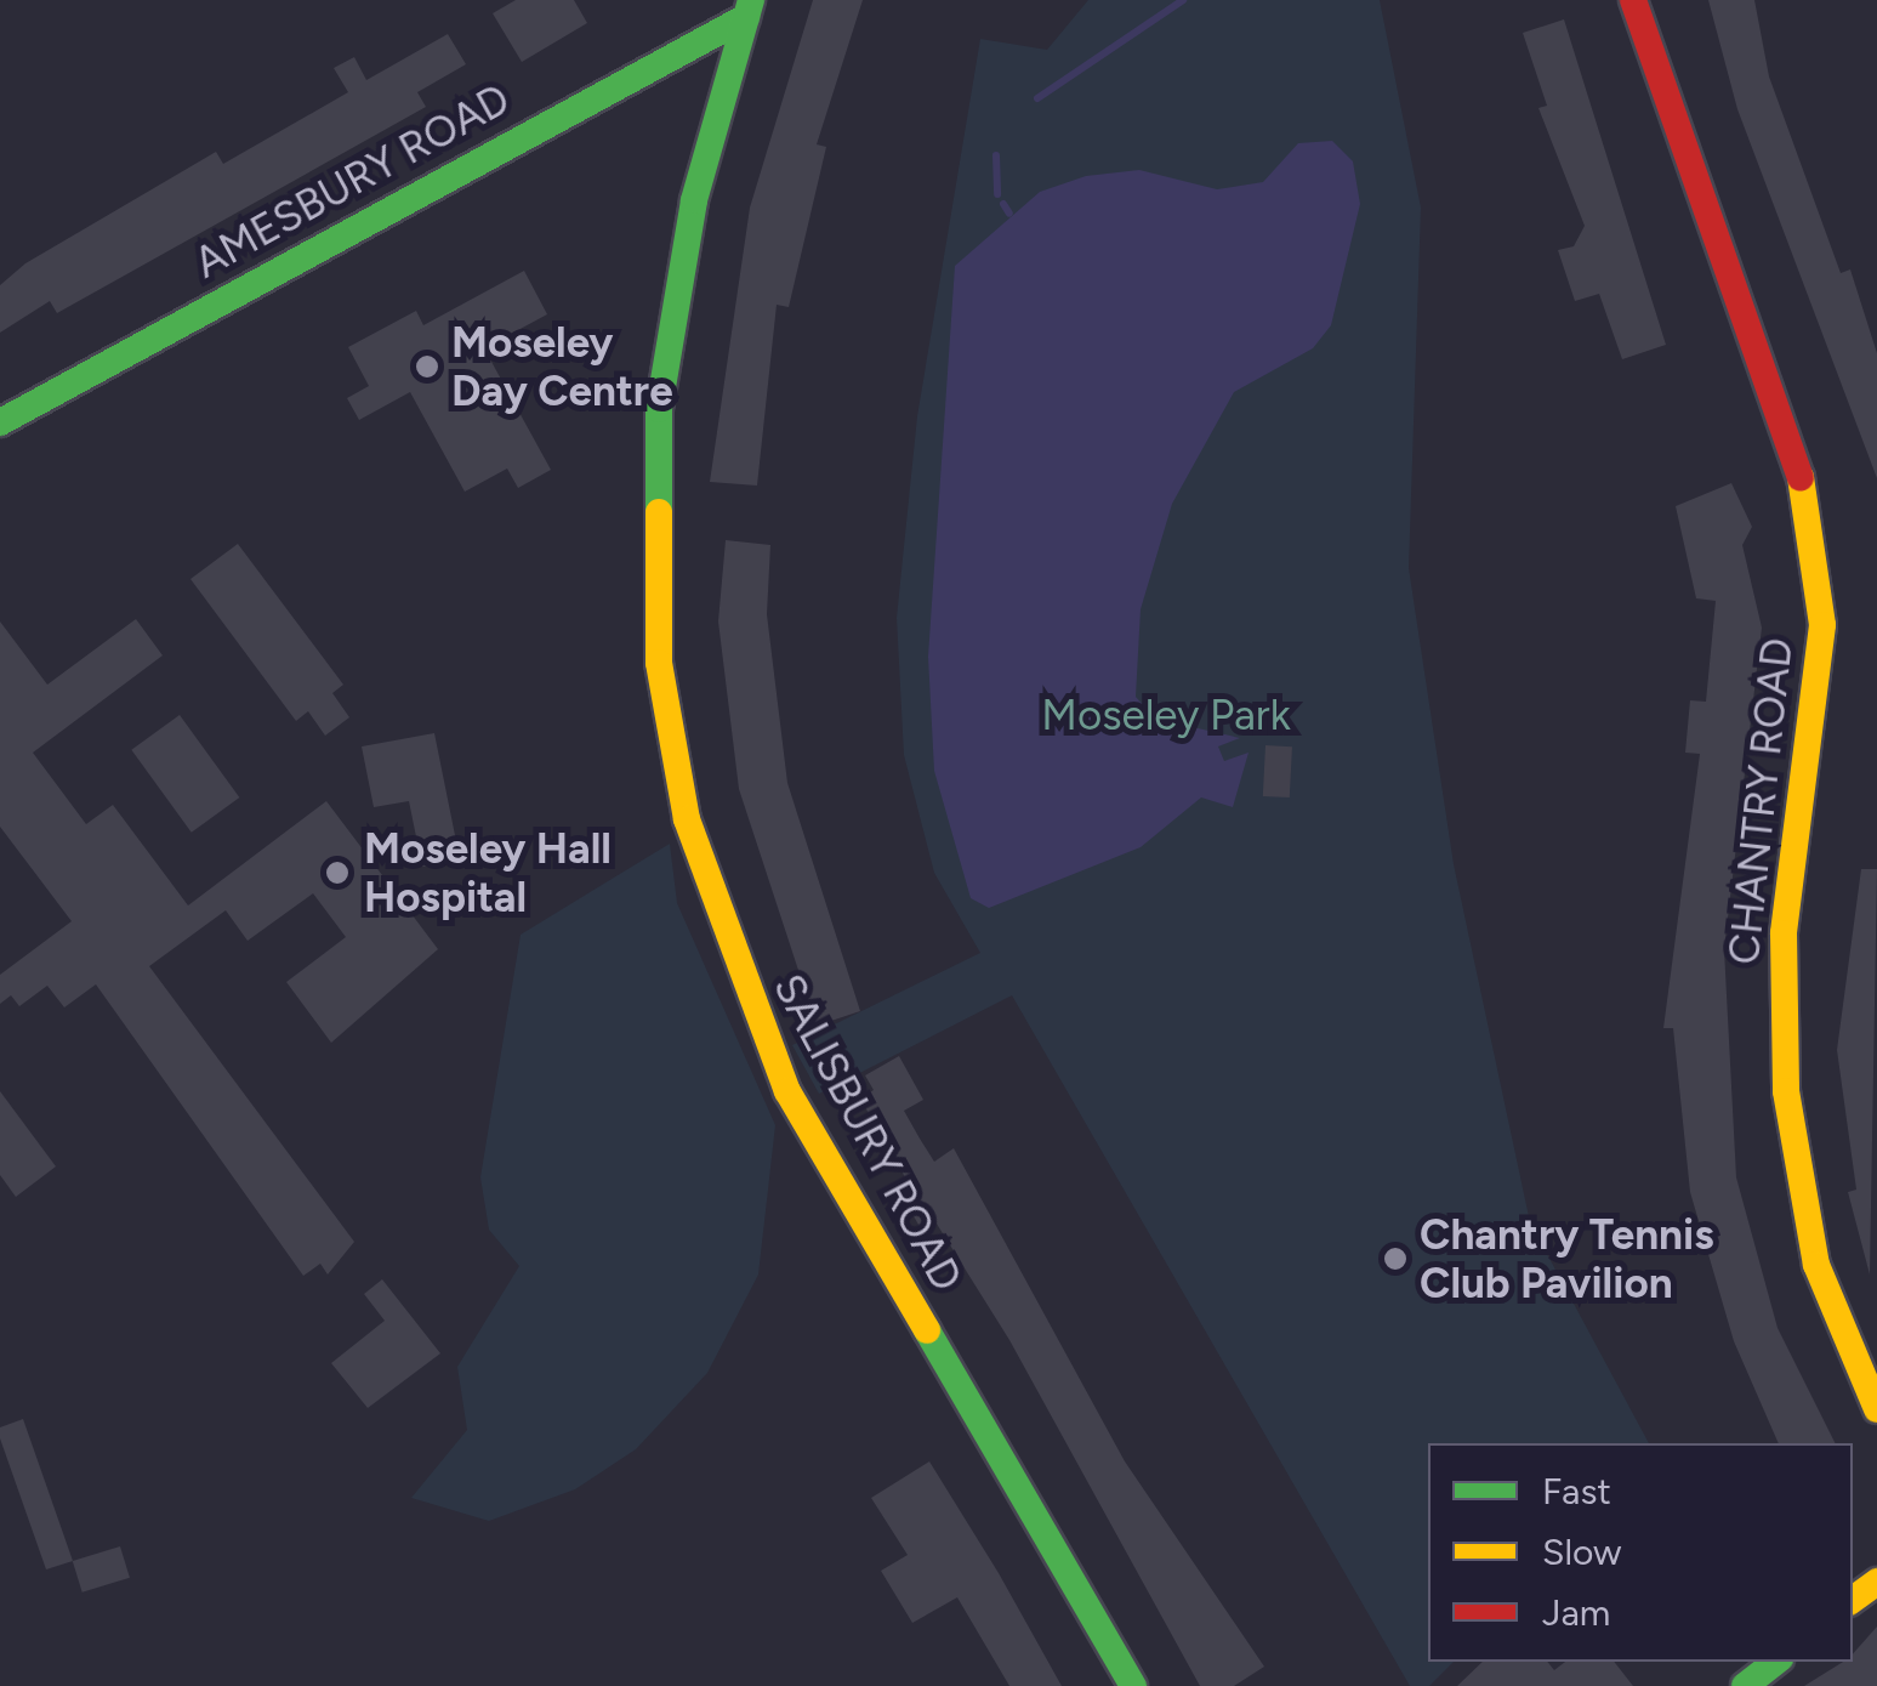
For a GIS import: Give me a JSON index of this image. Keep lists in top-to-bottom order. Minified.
{"streets":{"main road":["AMESBURY ROAD","CHANTRY ROAD","SALISBURY ROAD"]},"crossings":[["AMESBURY ROAD","SALISBURY ROAD"]],"parks":["Moseley Park"],"places":["Moseley Day Centre","Moseley Hall Hospital","Chantry Tennis Club Pavilion"],"legend":["Fast","Slow","Jam"]}
